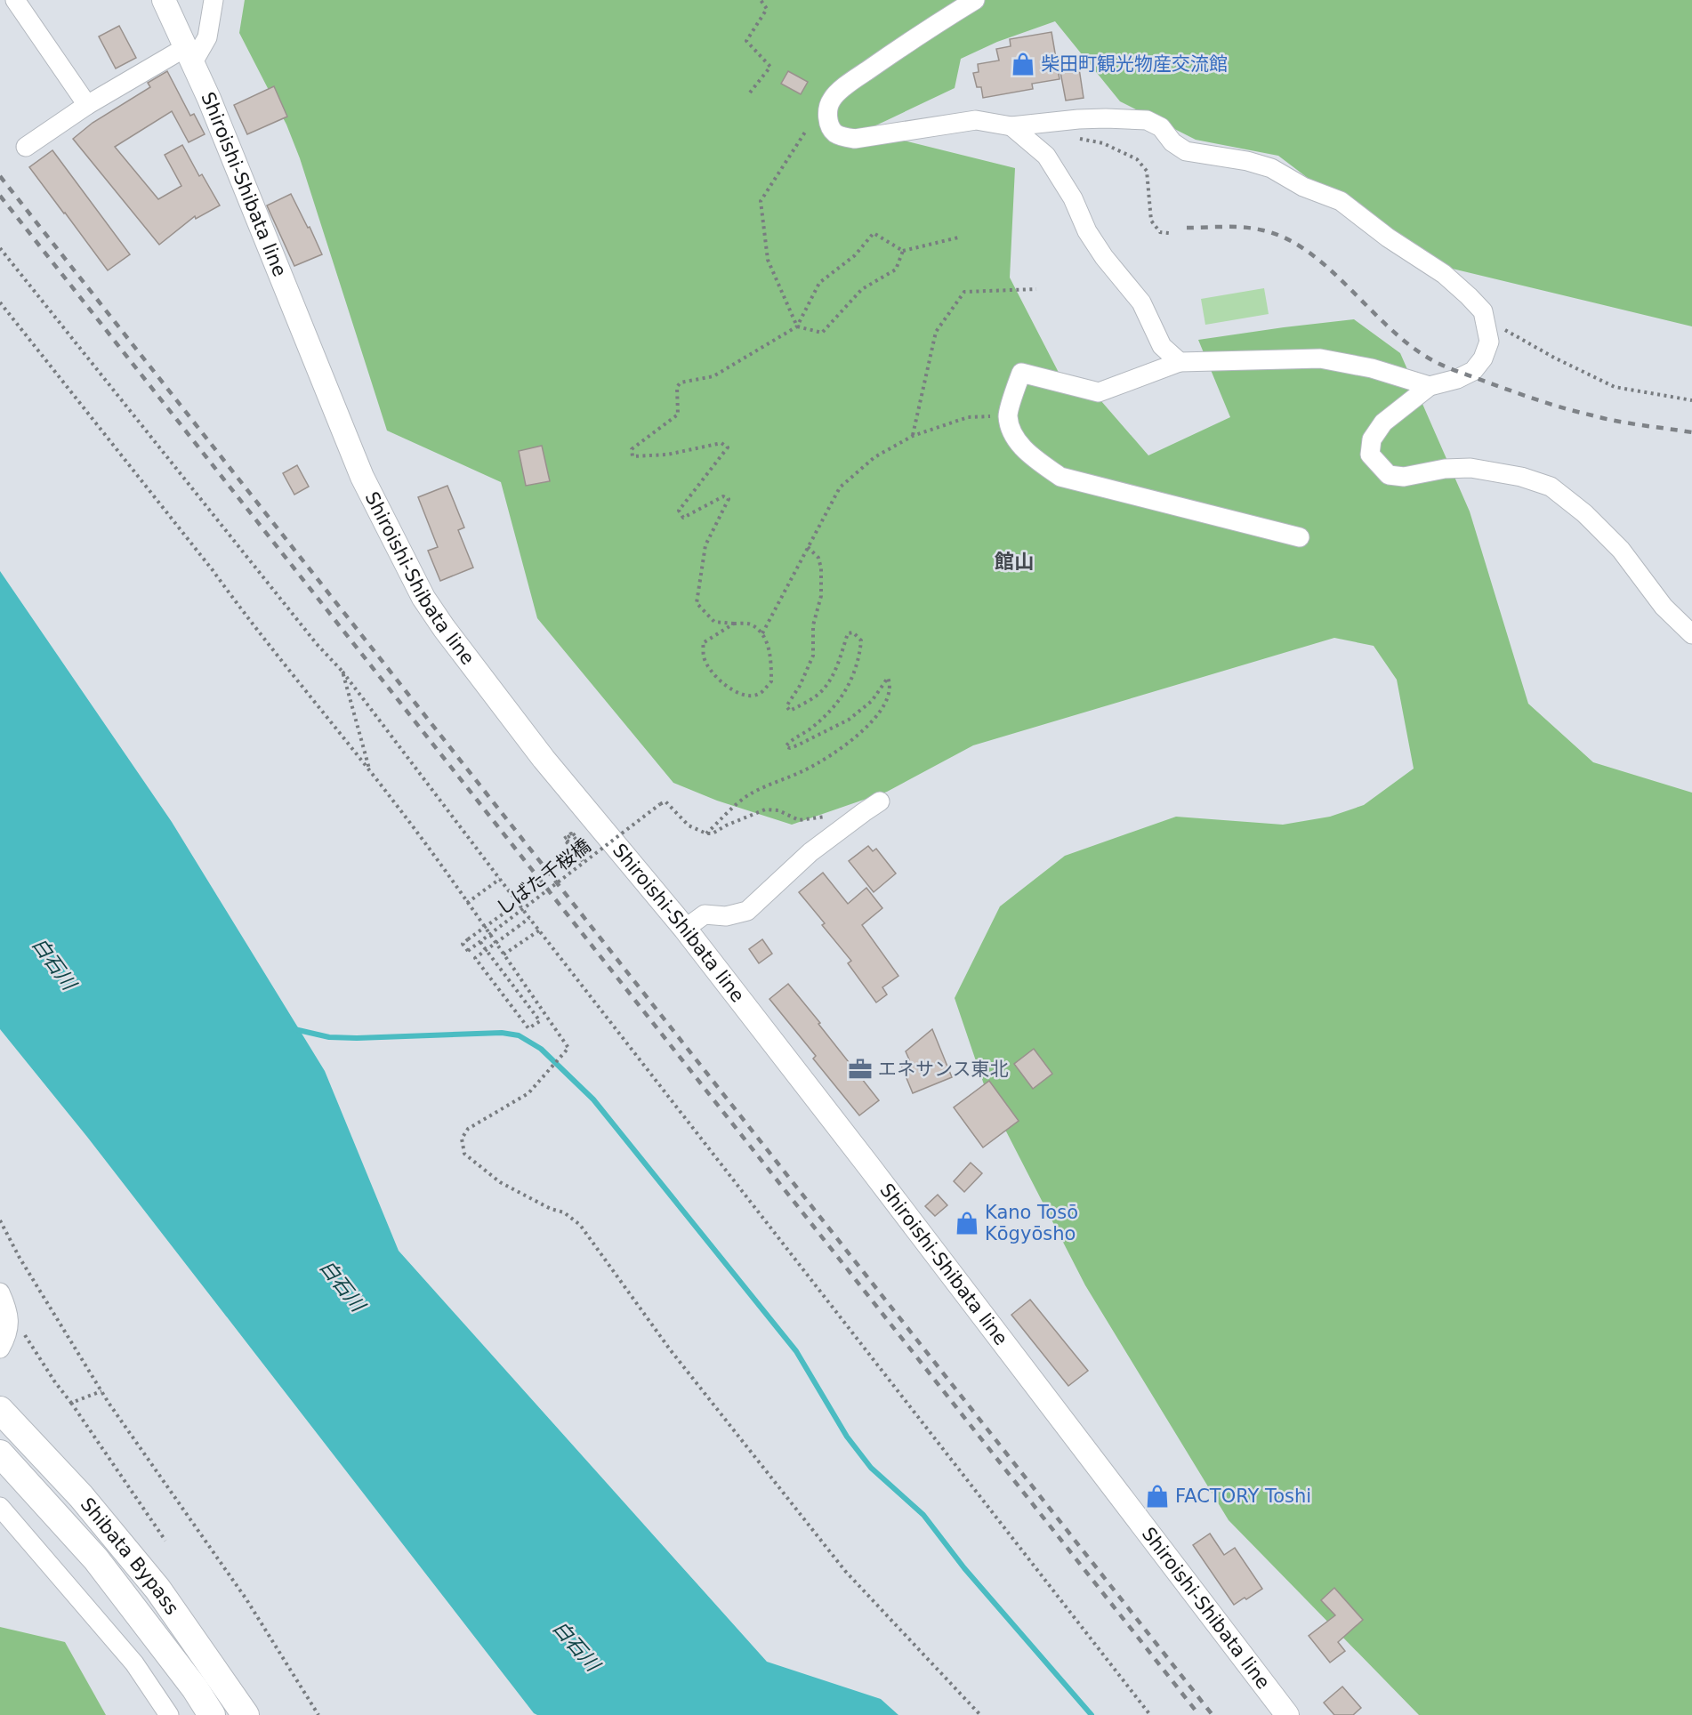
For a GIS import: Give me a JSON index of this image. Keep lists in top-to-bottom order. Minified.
{"streets":{"highway":["Shibata Bypass"],"main road":["Shiroishi-Shibata line"],"path":["しばた千桜橋"]},"districts":["館山"],"water":["白石川"],"places":{"shop":["柴田町観光物産交流館","Kano Tosō Kōgyōsho","FACTORY Toshi"],"office":["エネサンス東北"]}}
